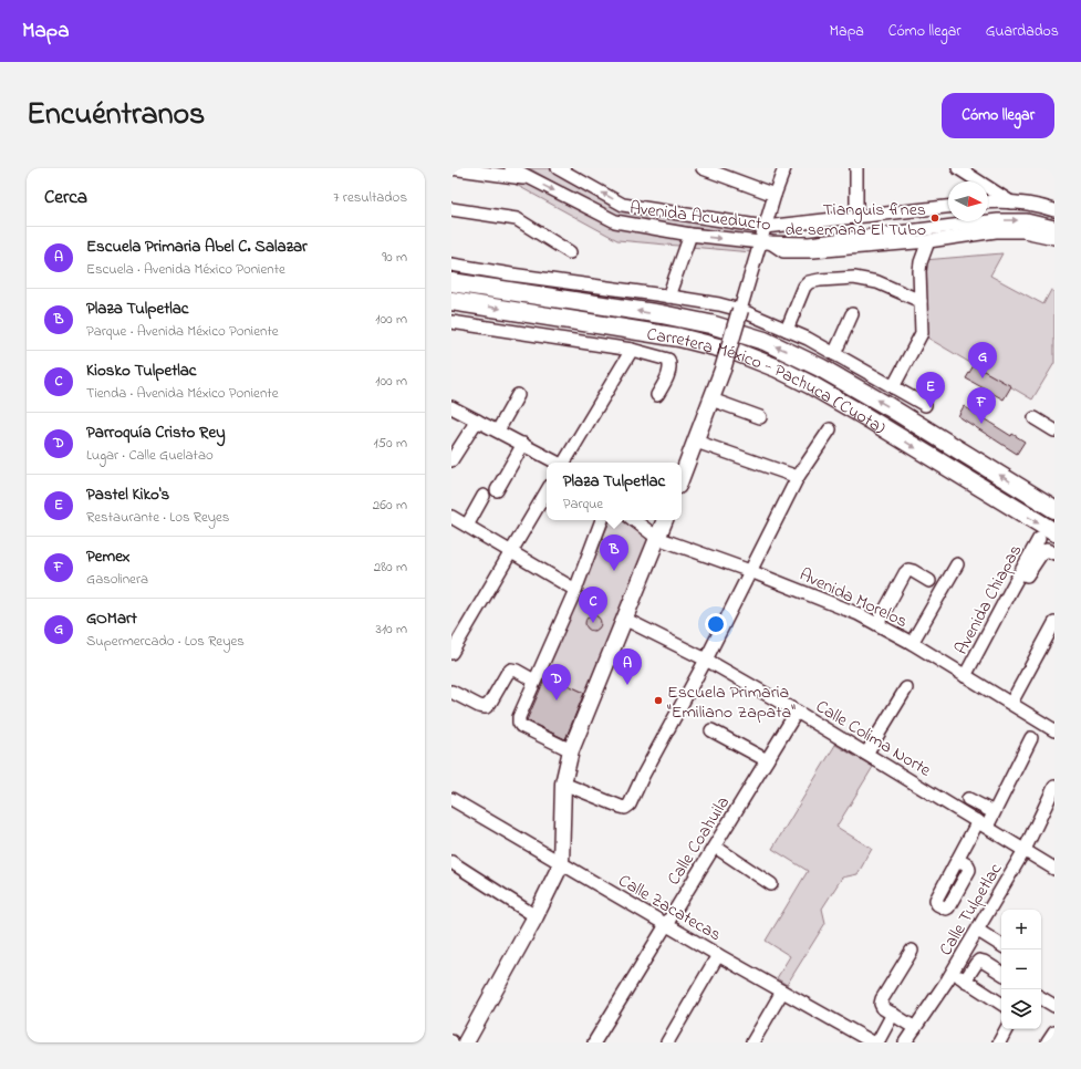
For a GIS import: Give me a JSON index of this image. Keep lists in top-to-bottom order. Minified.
{"streets":{"highway":["Carretera México - Pachuca (Cuota)"],"street":["Avenida Acueducto","Avenida Morelos","Avenida Chiapas","Calle Colima Norte","Calle Coahuila","Calle Zacatecas","Calle Tulpetlac"]},"crossings":[["Carretera México - Pachuca (Cuota)","Avenida Chiapas"],["Avenida Morelos","Avenida Chiapas"],["Calle Colima Norte","Calle Coahuila"],["Calle Colima Norte","Calle Tulpetlac"],["Calle Coahuila","Calle Zacatecas"]],"places":["Tianguis fines de semana El Tubo","Escuela Primaria \"Emiliano Zapata\""],"north":"right","page":{"header":"Mapa","nav":["Mapa","Cómo llegar","Guardados"],"title":"Encuéntranos","buttons":"Cómo llegar","heading":["Cerca","7 resultados"],"list":[{"mark":"A","name":"Escuela Primaria Abel C. Salazar","note":"Escuela · Avenida México Poniente","value":"90 m"},{"mark":"B","name":"Plaza Tulpetlac","note":"Parque · Avenida México Poniente","value":"100 m"},{"mark":"C","name":"Kiosko Tulpetlac","note":"Tienda · Avenida México Poniente","value":"100 m"},{"mark":"D","name":"Parroquía Cristo Rey","note":"Lugar · Calle Guelatao","value":"150 m"},{"mark":"E","name":"Pastel Kiko's","note":"Restaurante · Los Reyes","value":"260 m"},{"mark":"F","name":"Pemex","note":"Gasolinera","value":"280 m"},{"mark":"G","name":"GOMart","note":"Supermercado · Los Reyes","value":"310 m"}],"pins":["G","E","F","B","C","A","D"],"popup":["Plaza Tulpetlac","Parque"],"map_buttons":["+","−"]}}
